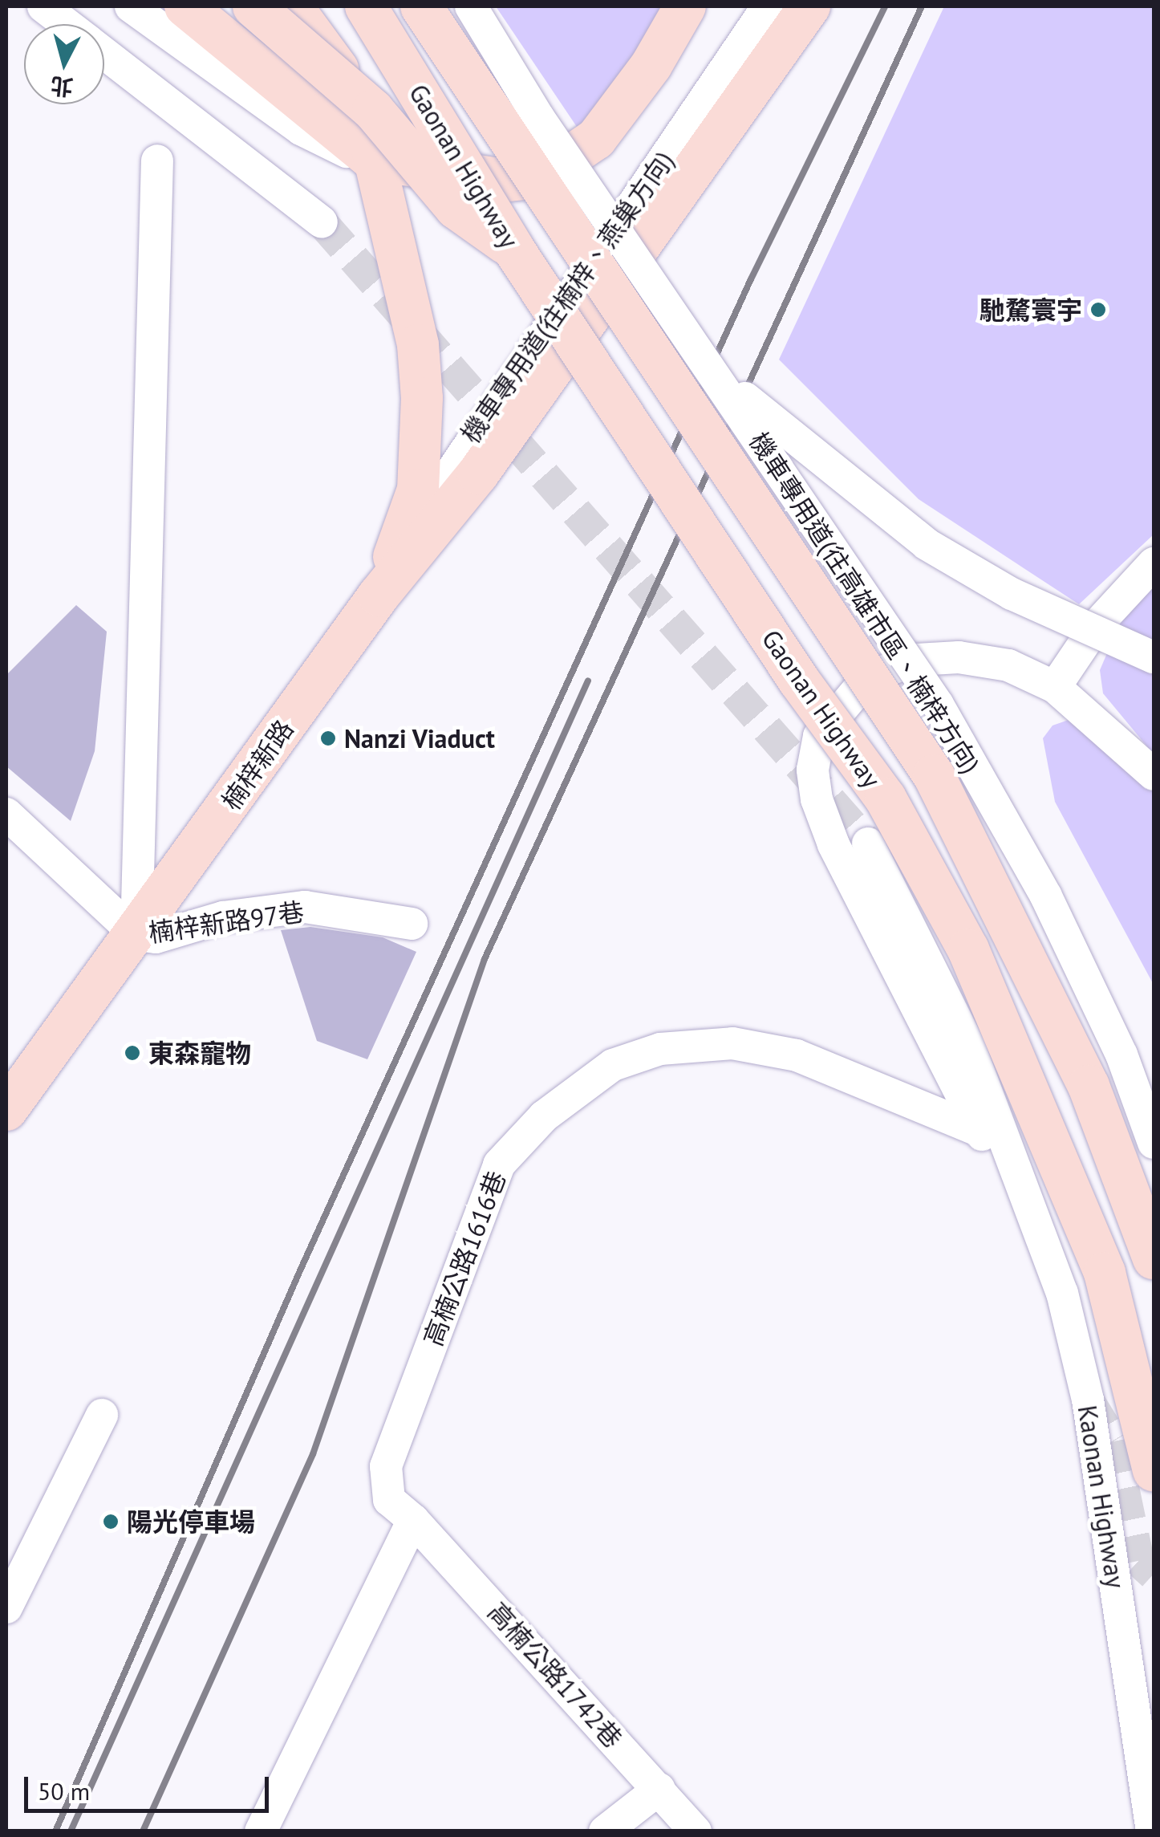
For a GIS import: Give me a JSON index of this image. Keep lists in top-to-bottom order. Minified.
{"streets":{"main road":["Gaonan Highway","楠梓新路"],"street":["機車專用道(往楠梓、燕巢方向)","機車專用道(往高雄市區、楠梓方向)","楠梓新路97巷","高楠公路1616巷","Kaonan Highway","高楠公路1742巷"]},"crossings":[["機車專用道(往楠梓、燕巢方向)","楠梓新路"],["楠梓新路","楠梓新路97巷"],["高楠公路1616巷","高楠公路1742巷"]],"places":["馳騖寰宇","Nanzi Viaduct","東森寵物","陽光停車場"],"scale_bar":"50 m","north":"bottom"}
